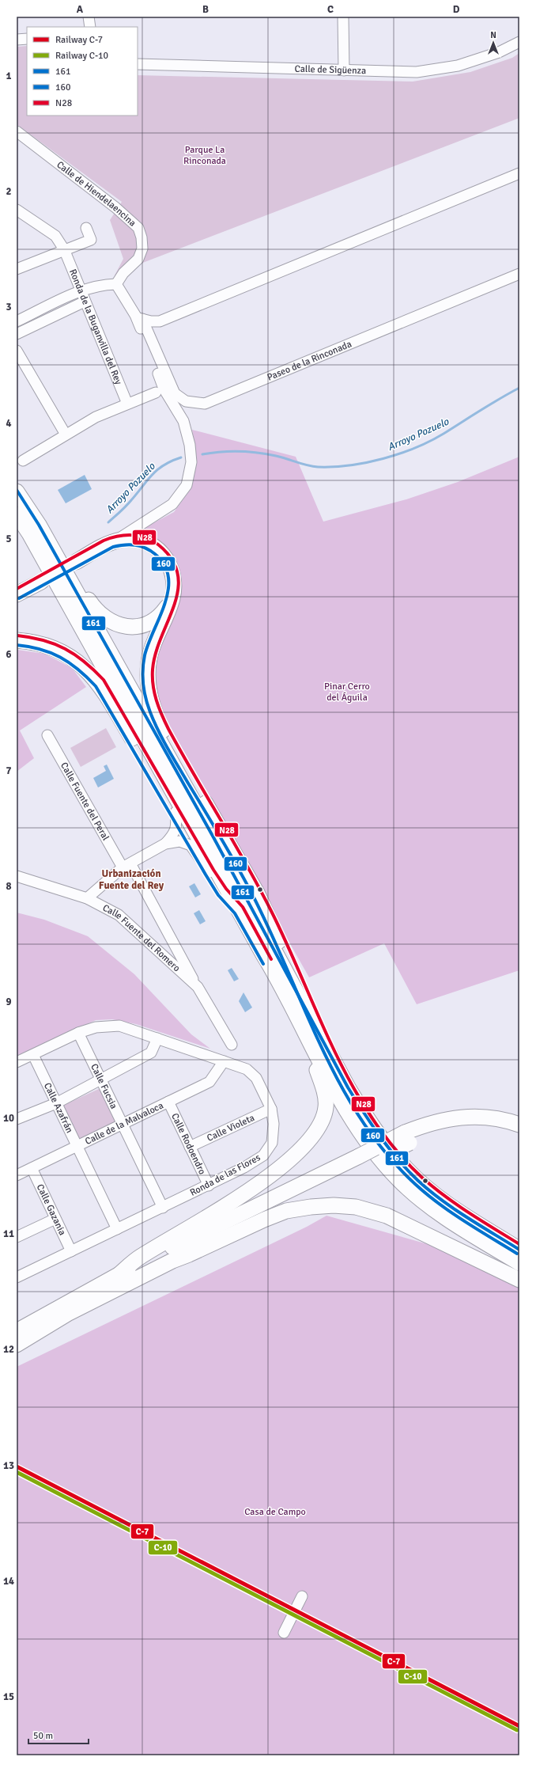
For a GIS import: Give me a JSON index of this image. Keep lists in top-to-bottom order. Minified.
{"streets":{"street":["Calle de Sigüenza","Calle de Hiendelaencina","Ronda de la Buganvilla del Rey","Paseo de la Rinconada","Calle Fuente del Peral","Calle Fuente del Romero","Calle Fucsia","Calle Azafrán","Calle de la Malvaloca","Calle Violeta","Calle Rodoendro","Ronda de las Flores","Calle Gazania"]},"crossings":[["Calle de Hiendelaencina","Paseo de la Rinconada"],["Calle Fuente del Peral","Calle Fuente del Romero"],["Calle Fucsia","Calle de la Malvaloca"],["Calle Fucsia","Ronda de las Flores"],["Calle Azafrán","Calle de la Malvaloca"],["Calle Azafrán","Ronda de las Flores"],["Calle de la Malvaloca","Calle Rodoendro"],["Calle de la Malvaloca","Ronda de las Flores"],["Calle de la Malvaloca","Calle Gazania"],["Calle Violeta","Calle Rodoendro"],["Calle Violeta","Ronda de las Flores"],["Calle Rodoendro","Ronda de las Flores"],["Ronda de las Flores","Calle Gazania"]],"districts":["Urbanización Fuente del Rey"],"water":["Arroyo Pozuelo"],"parks":["Parque La Rinconada","Pinar Cerro del Águila","Casa de Campo"],"lines":["transit line 161","transit line N28","transit line 160","rail line C-7","rail line C-10"],"legend":["Railway C-7","Railway C-10","161","160","N28"],"scale_bar":"50 m","north":"top","grid":{"columns":["A","B","C","D"],"rows":["1","2","3","4","5","6","7","8","9","10","11","12","13","14","15"]}}
